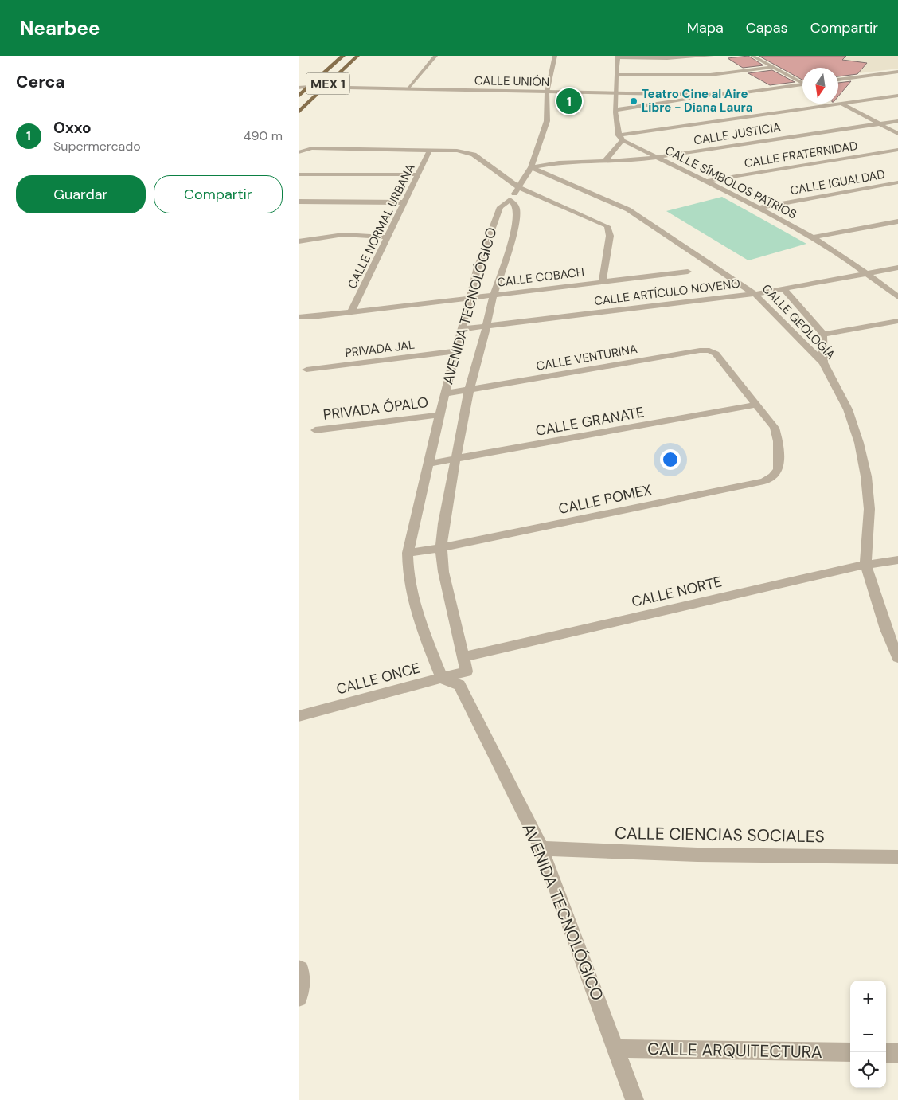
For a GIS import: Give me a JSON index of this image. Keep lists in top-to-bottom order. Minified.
{"streets":{"highway":["MEX 1"],"street":["CALLE UNIÓN","CALLE JUSTICIA","CALLE FRATERNIDAD","CALLE SÍMBOLOS PATRIOS","CALLE IGUALDAD","CALLE NORMAL URBANA","CALLE COBACH","CALLE ARTÍCULO NOVENO","AVENIDA TECNOLÓGICO","CALLE GEOLOGÍA","PRIVADA JAL","CALLE VENTURINA","PRIVADA ÓPALO","CALLE GRANATE","CALLE POMEX","CALLE NORTE","CALLE ONCE","CALLE CIENCIAS SOCIALES","CALLE ARQUITECTURA"]},"crossings":[["CALLE UNIÓN","MEX 1"],["CALLE JUSTICIA","CALLE SÍMBOLOS PATRIOS"],["CALLE JUSTICIA","CALLE GEOLOGÍA"],["CALLE FRATERNIDAD","CALLE SÍMBOLOS PATRIOS"],["CALLE SÍMBOLOS PATRIOS","CALLE IGUALDAD"],["CALLE SÍMBOLOS PATRIOS","CALLE ARTÍCULO NOVENO"],["CALLE NORMAL URBANA","CALLE COBACH"],["CALLE COBACH","AVENIDA TECNOLÓGICO"],["CALLE ARTÍCULO NOVENO","AVENIDA TECNOLÓGICO"],["CALLE ARTÍCULO NOVENO","CALLE GEOLOGÍA"],["AVENIDA TECNOLÓGICO","PRIVADA JAL"],["AVENIDA TECNOLÓGICO","CALLE VENTURINA"],["AVENIDA TECNOLÓGICO","PRIVADA ÓPALO"],["AVENIDA TECNOLÓGICO","CALLE GRANATE"],["AVENIDA TECNOLÓGICO","CALLE POMEX"],["AVENIDA TECNOLÓGICO","CALLE NORTE"],["AVENIDA TECNOLÓGICO","CALLE ONCE"],["AVENIDA TECNOLÓGICO","CALLE CIENCIAS SOCIALES"],["AVENIDA TECNOLÓGICO","CALLE ARQUITECTURA"],["CALLE GEOLOGÍA","CALLE NORTE"],["CALLE VENTURINA","CALLE GRANATE"],["CALLE VENTURINA","CALLE POMEX"],["CALLE GRANATE","CALLE POMEX"]],"places":["Teatro Cine al Aire Libre - Diana Laura"],"north":"bottom","page":{"header":"Nearbee","nav":["Mapa","Capas","Compartir"],"heading":"Cerca","pins":"1","list":[{"mark":"1","name":"Oxxo","note":"Supermercado","value":"490 m"}],"buttons":["Guardar","Compartir"],"map_buttons":["+","−"]}}
